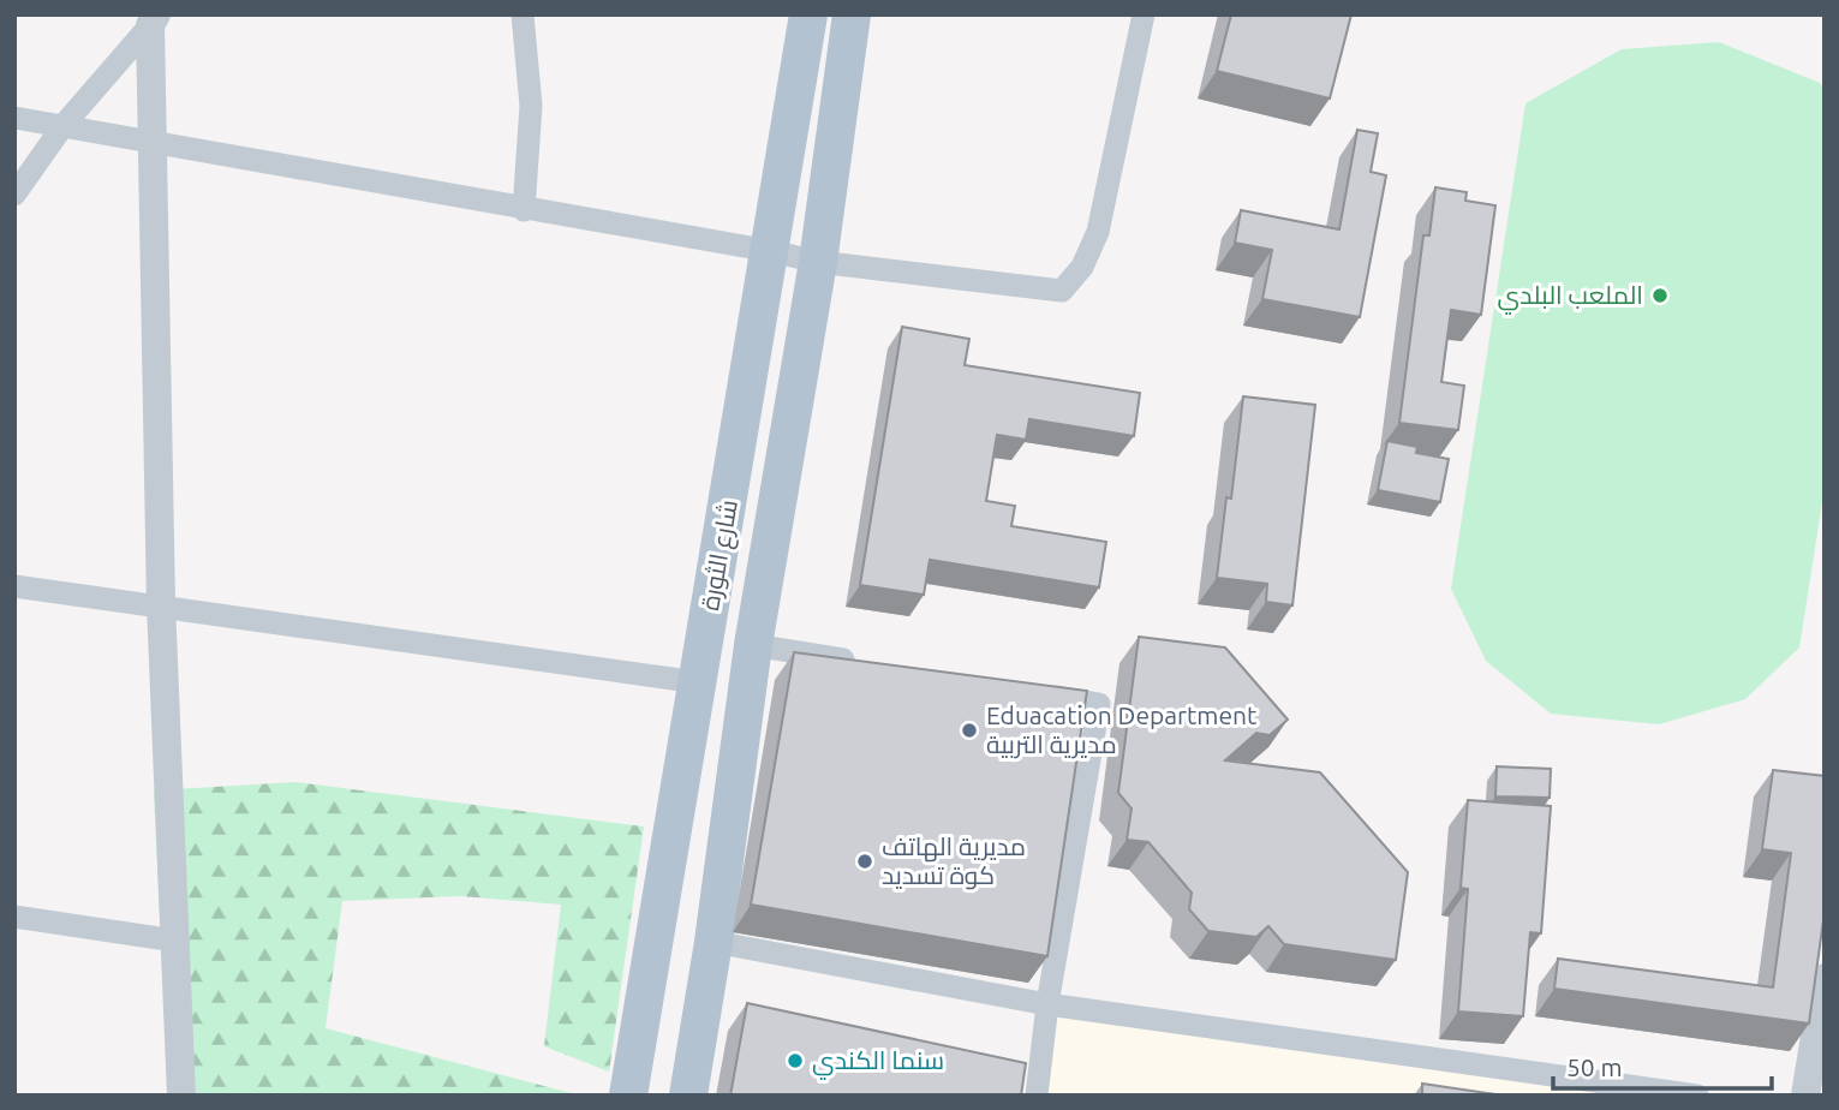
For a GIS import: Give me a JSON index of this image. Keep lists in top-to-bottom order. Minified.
{"streets":{"main road":["شارع الثورة"]},"places":["الملعب البلدي","Eduacation Department مديرية التربية","مديرية الهاتف كوة تسديد","سنما الكندي"],"scale_bar":"50 m"}
